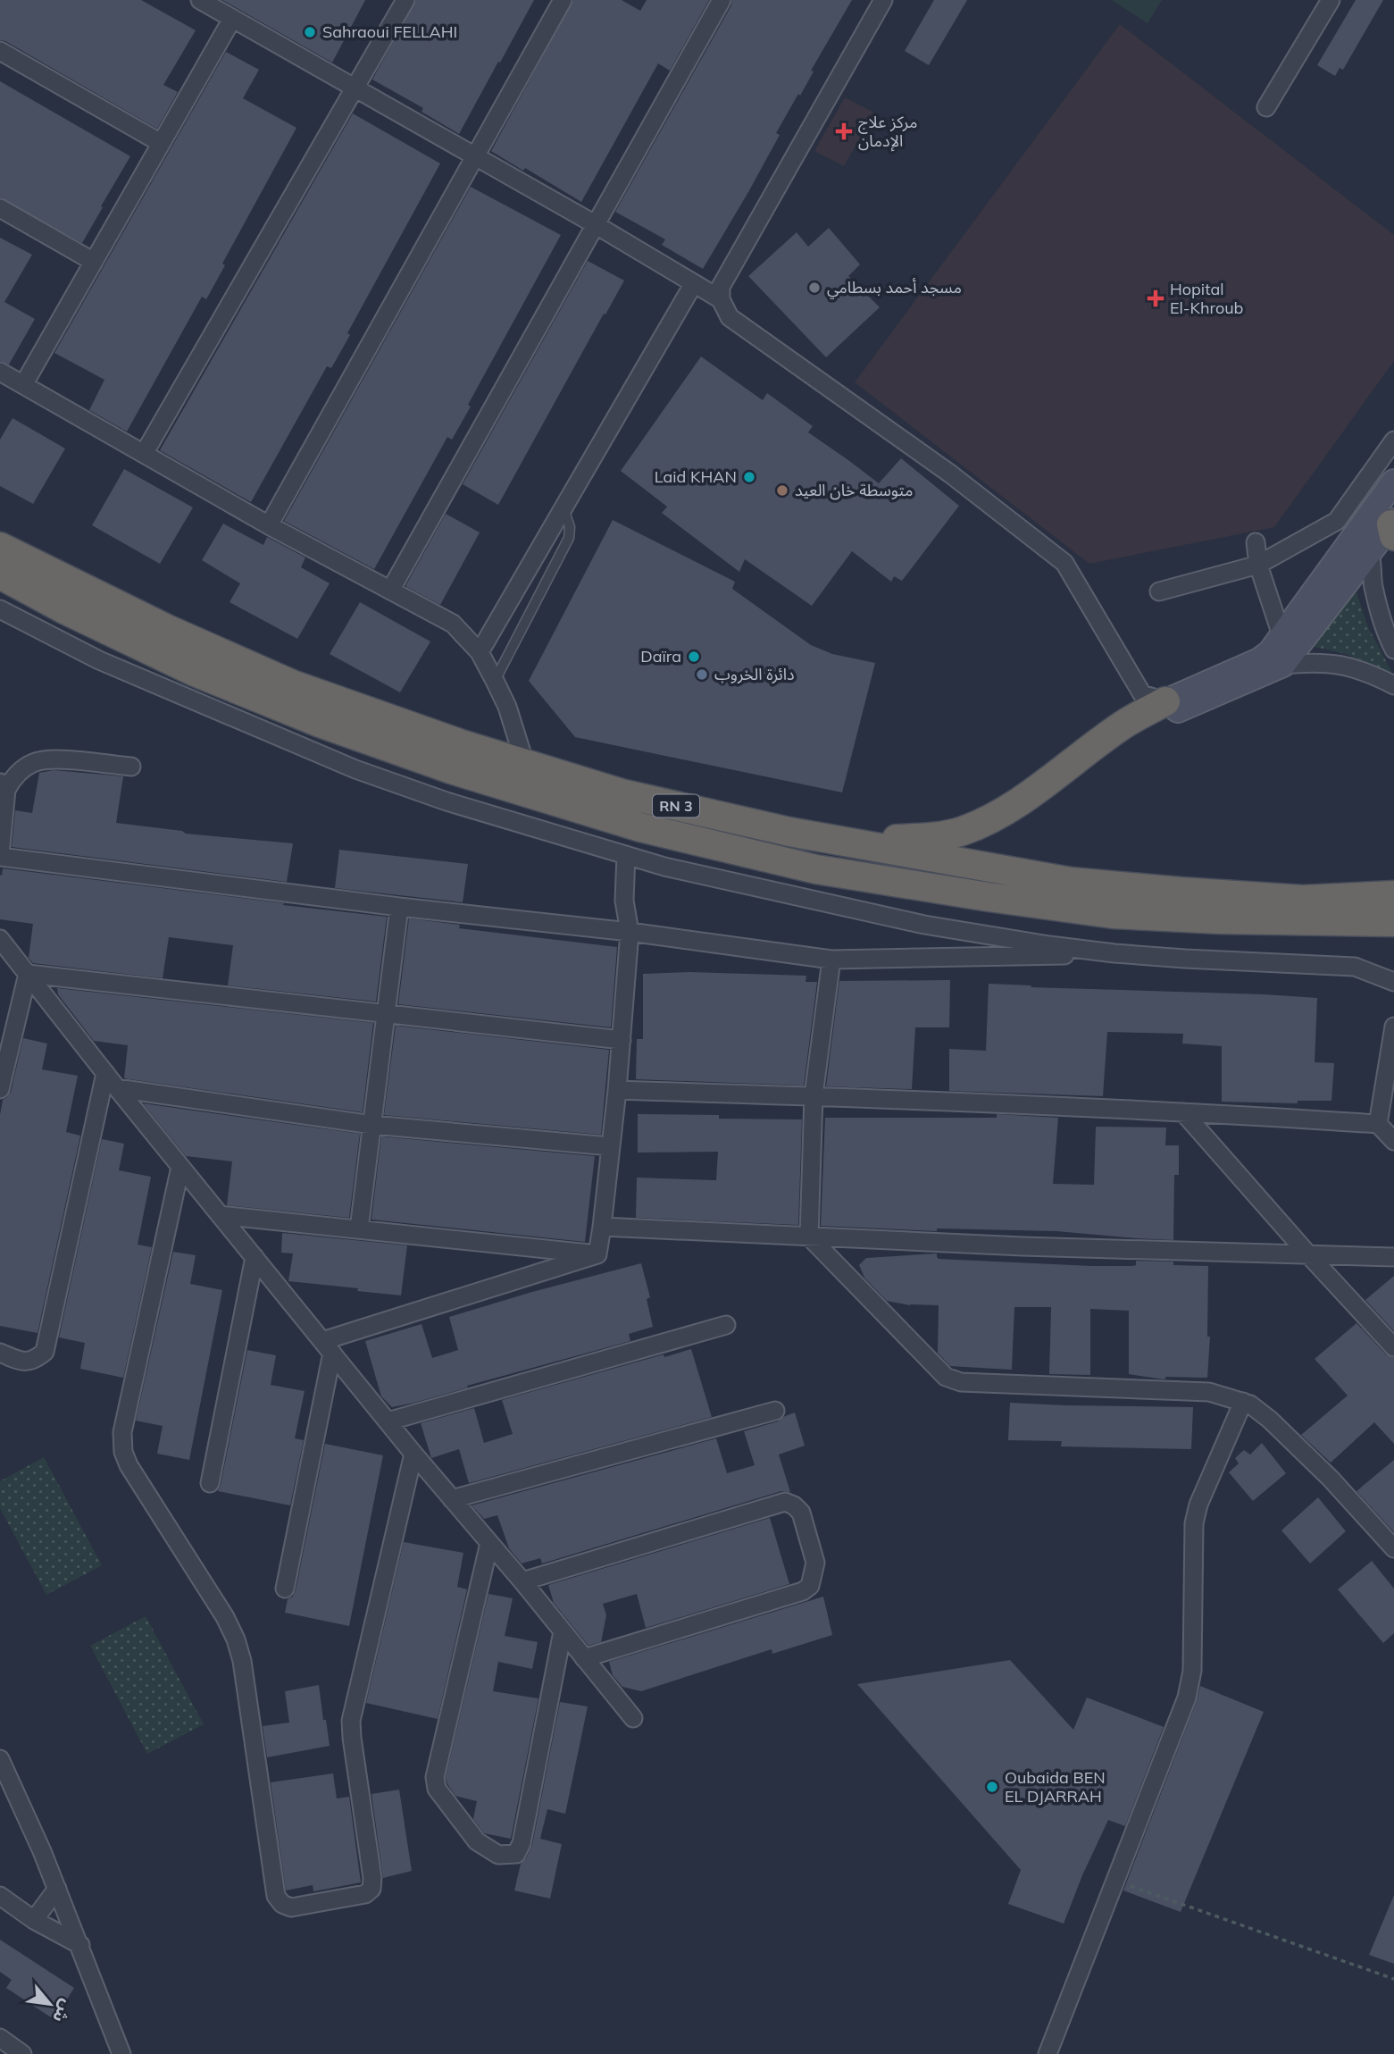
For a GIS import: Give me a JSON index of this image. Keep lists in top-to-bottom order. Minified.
{"streets":{"highway":["RN 3"]},"places":{"other":["Sahraoui FELLAHI","مسجد أحمد بسطامي","Laid KHAN","متوسطة خان العيد","Daïra","دائرة الخروب","Oubaida BEN EL DJARRAH"],"health":["مركز علاج الإدمان","Hopital El-Khroub"]},"north":"bottom right"}
